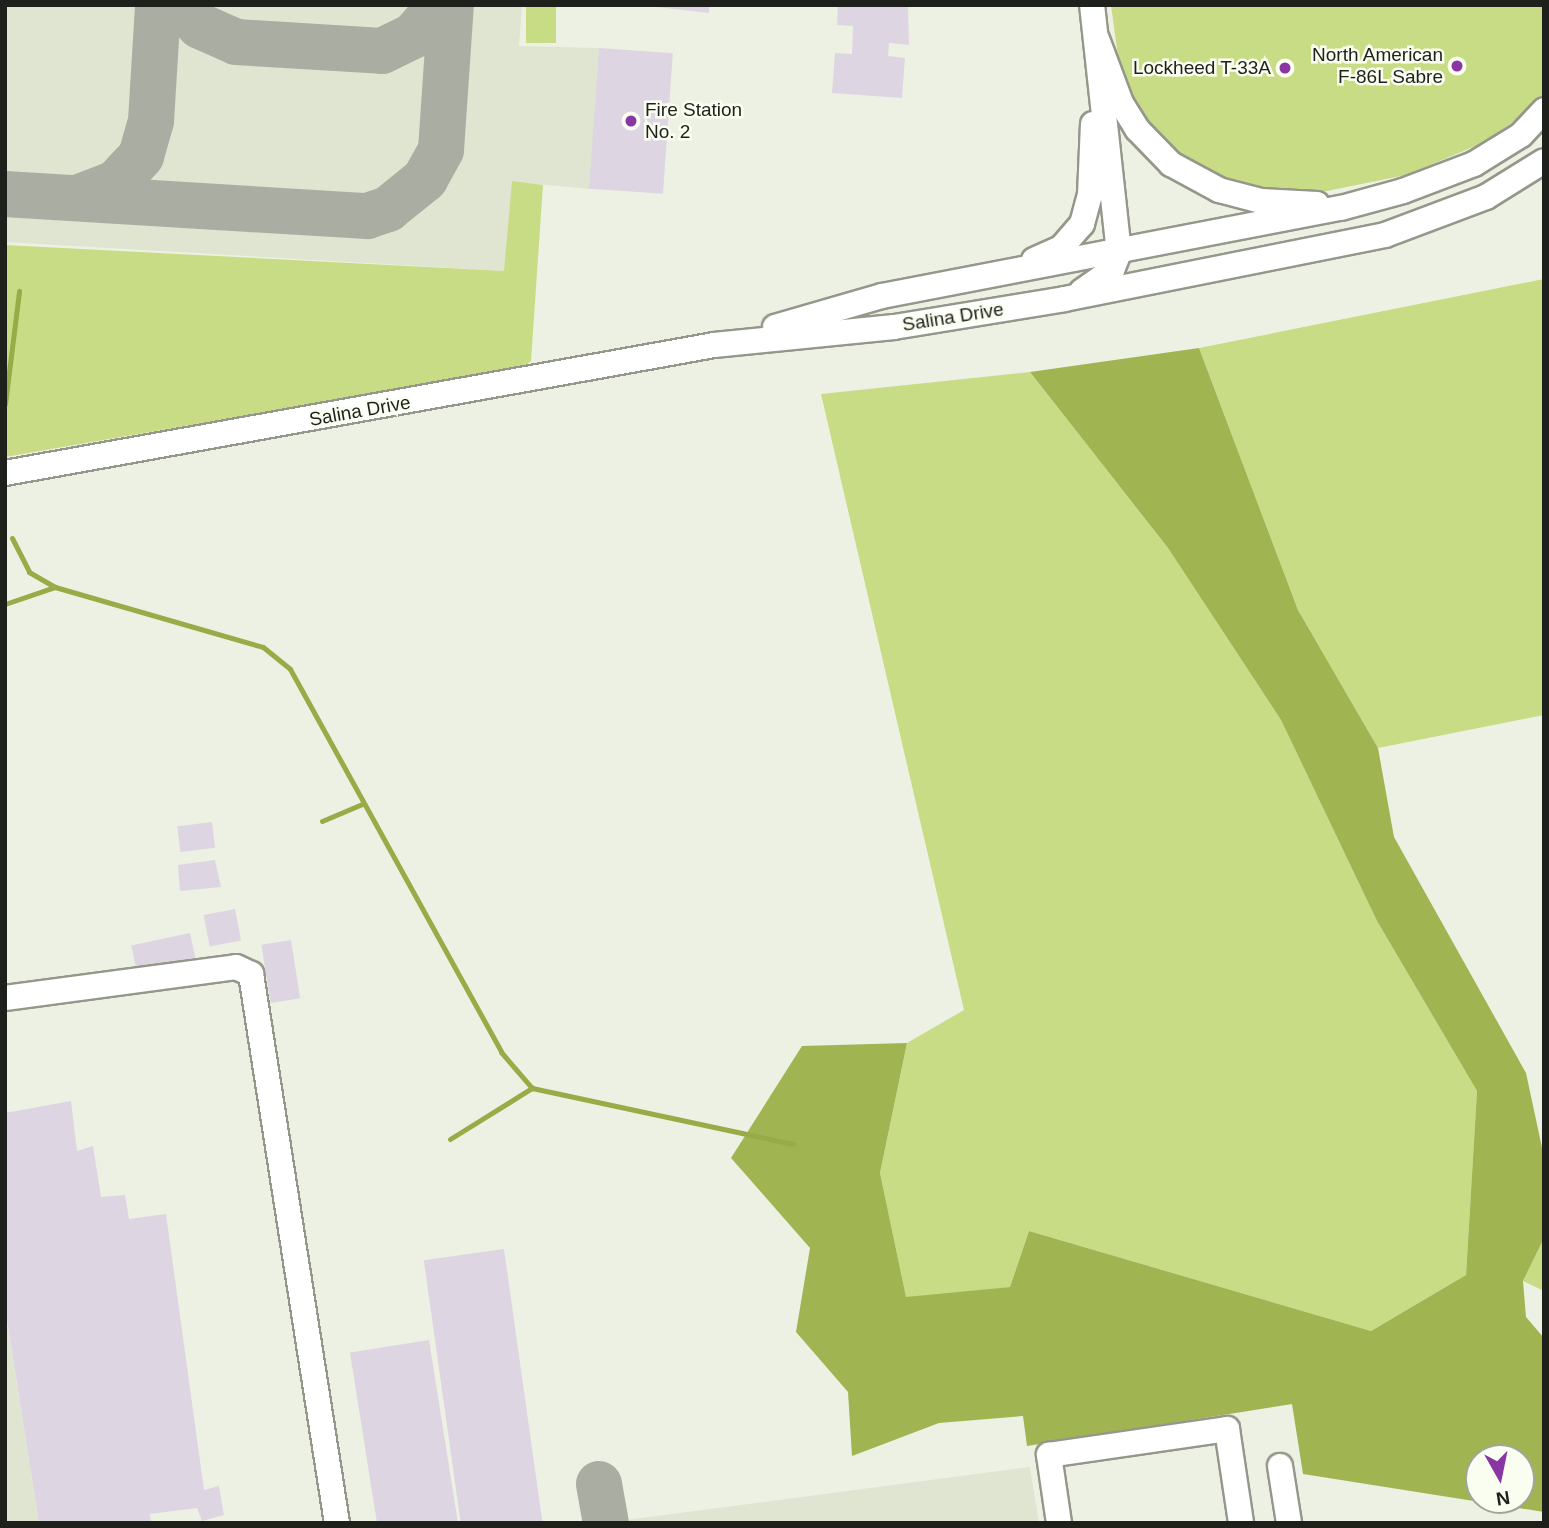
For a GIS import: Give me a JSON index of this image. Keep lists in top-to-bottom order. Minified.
{"streets":{"street":["Salina Drive"]},"places":["North American F-86L Sabre","Lockheed T-33A","Fire Station No. 2"],"north":"bottom"}
